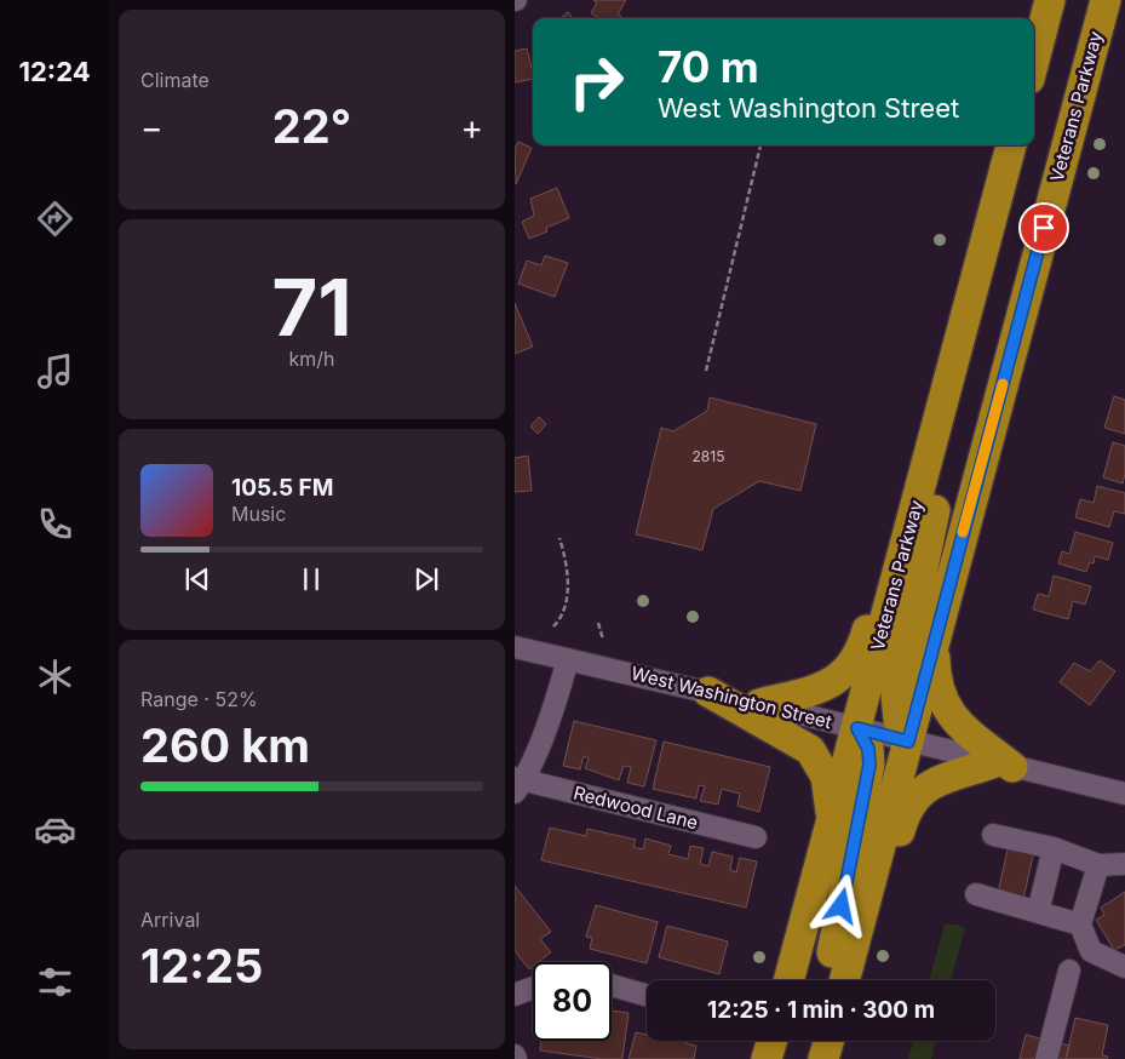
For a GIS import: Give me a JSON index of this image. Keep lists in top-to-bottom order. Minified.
{"streets":{"highway":["Veterans Parkway"],"street":["West Washington Street","Redwood Lane"]},"crossings":[["Veterans Parkway","West Washington Street"]],"house_numbers":["2815"],"page":{"tabs":"12:24","tile":["Climate",["71","km/h"],["Range · 52%","260 km"],["Arrival","12:25"]],"turn":["70 m","West Washington Street"],"heat":["−","22°","+"],"song":["105.5 FM","Music"],"limit":"80","trip":"12:25 · 1 min · 300 m"}}
